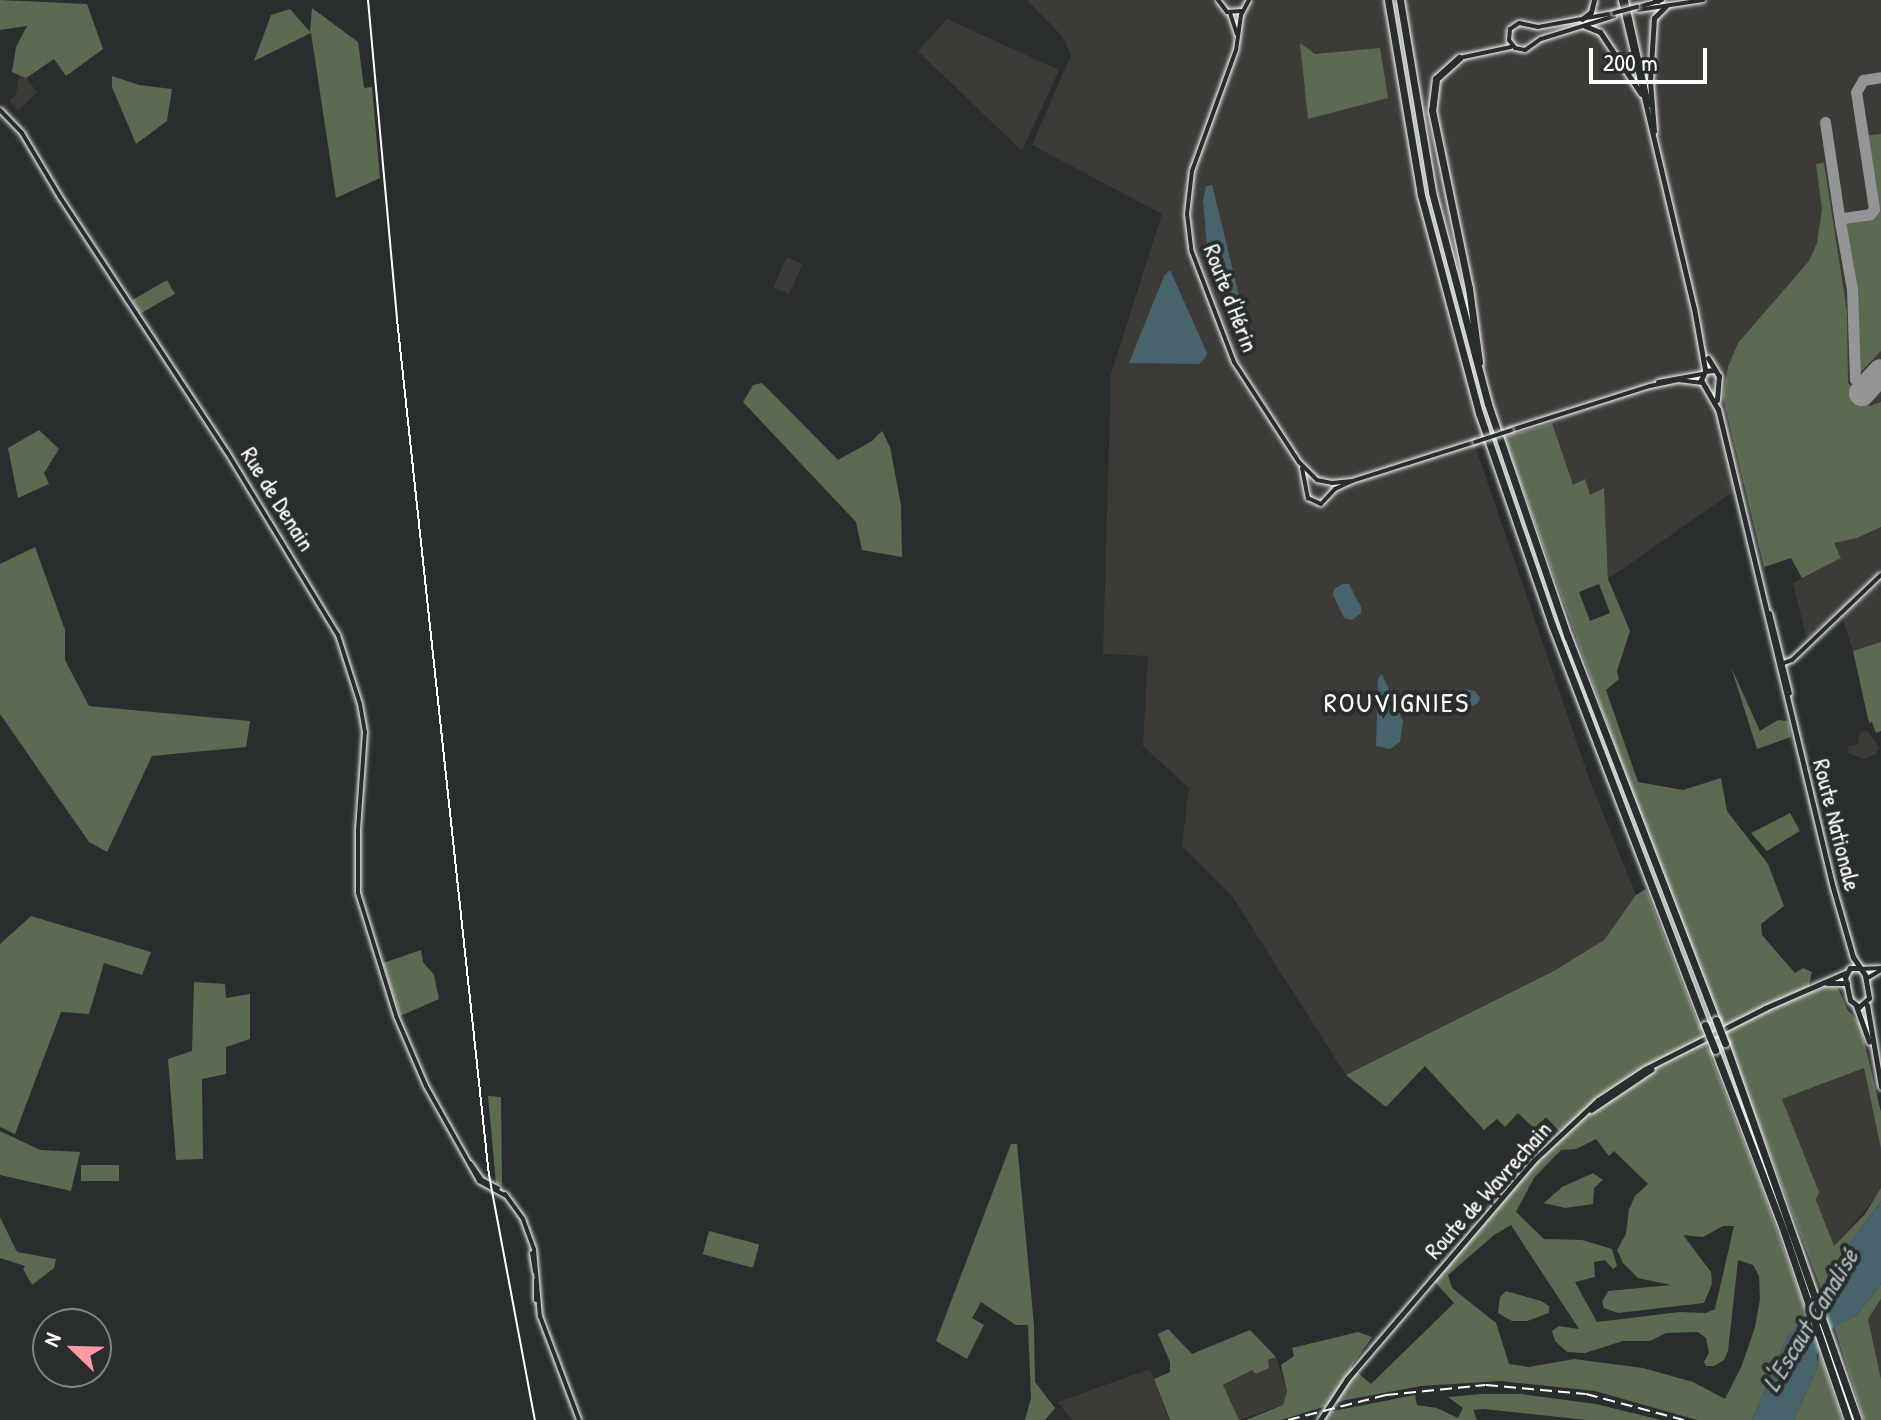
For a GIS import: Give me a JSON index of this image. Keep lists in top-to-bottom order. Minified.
{"streets":{"main road":["Route Nationale","Route de Wavrechain"],"street":["Route d'Hérin","Rue de Denain"]},"crossings":[["Route Nationale","Route de Wavrechain"]],"districts":["ROUVIGNIES"],"water":["L'Escaut Canalisé"],"scale_bar":"200 m","north":"top left"}
